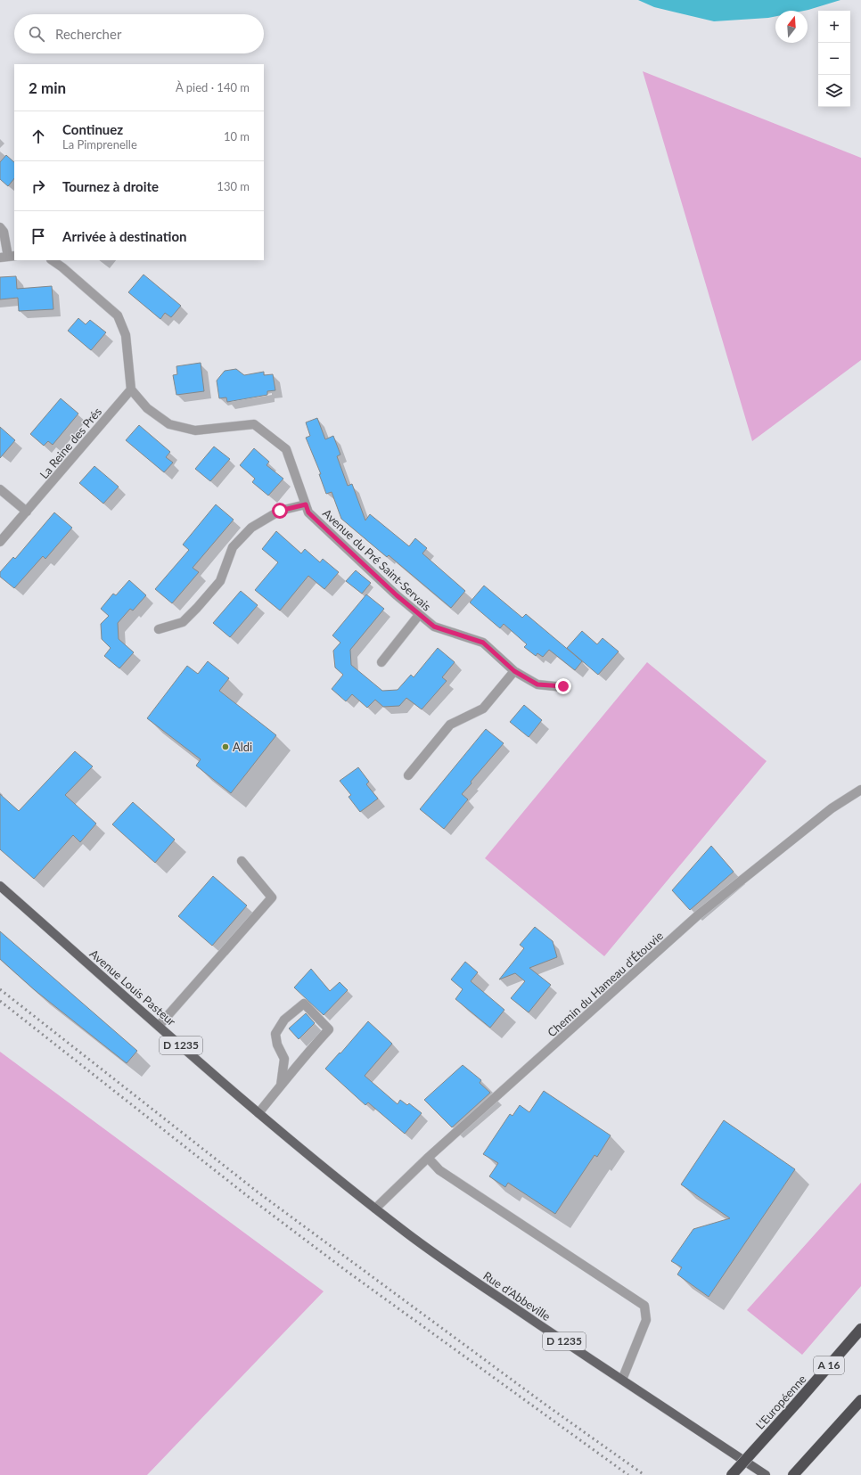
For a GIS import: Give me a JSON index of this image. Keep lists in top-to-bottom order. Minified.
{"streets":{"highway":["A 16","L'Européenne"],"main road":["Avenue Louis Pasteur","D 1235","Rue d'Abbeville"],"street":["La Reine des Prés","Avenue du Pré Saint-Servais","Chemin du Hameau d'Étouvie"]},"crossings":[["La Reine des Prés","Avenue du Pré Saint-Servais"],["Chemin du Hameau d'Étouvie","Rue d'Abbeville"],["Avenue Louis Pasteur","Rue d'Abbeville"]],"places":["Aldi"],"north":"top","page":{"map_buttons":["+","−"],"search":"Rechercher","heading":["2 min","À pied · 140 m"],"list":[["Continuez","La Pimprenelle","10 m"],["Tournez à droite","130 m"],"Arrivée à destination"]}}
